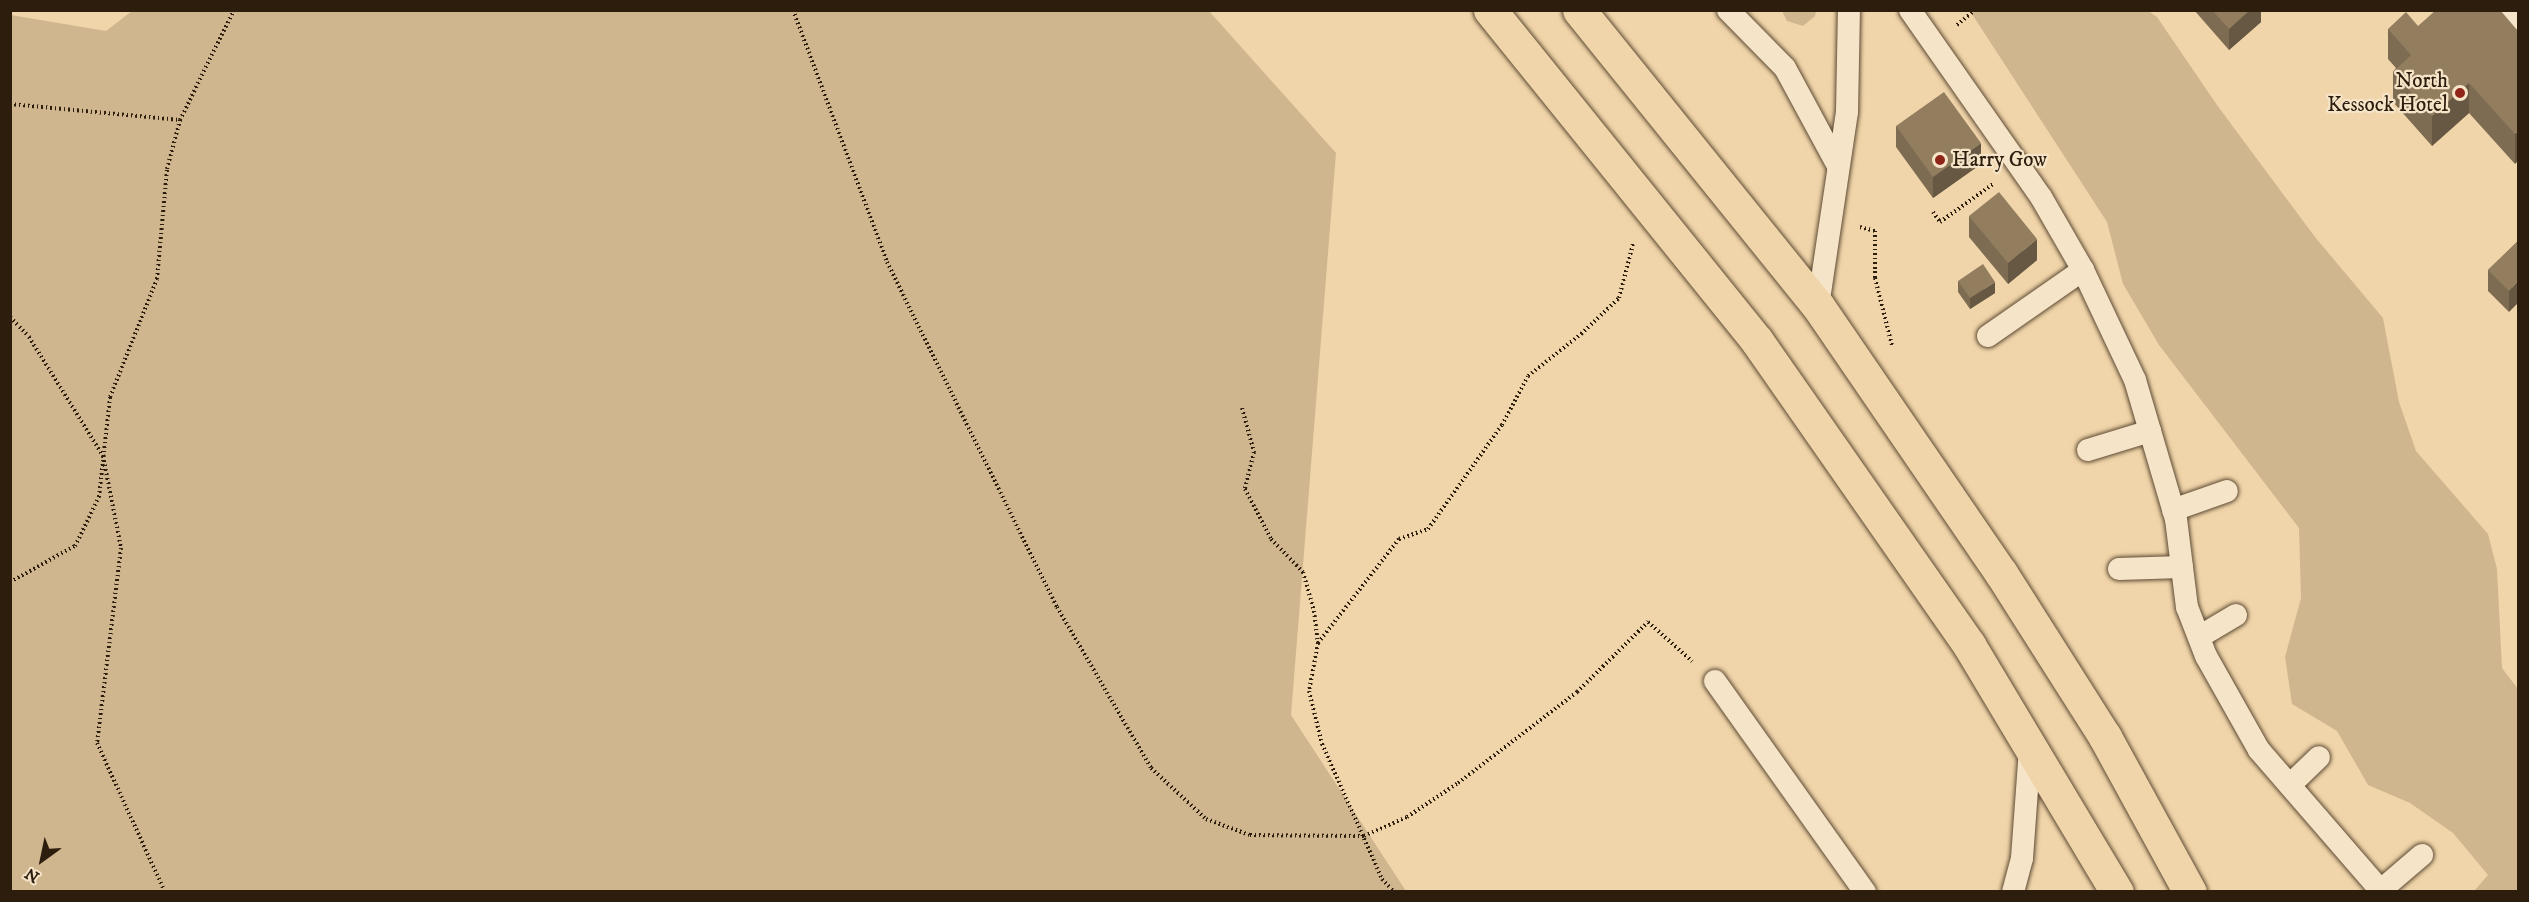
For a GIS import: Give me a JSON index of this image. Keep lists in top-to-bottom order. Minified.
{"places":["North Kessock Hotel","Harry Gow"],"north":"bottom left"}
